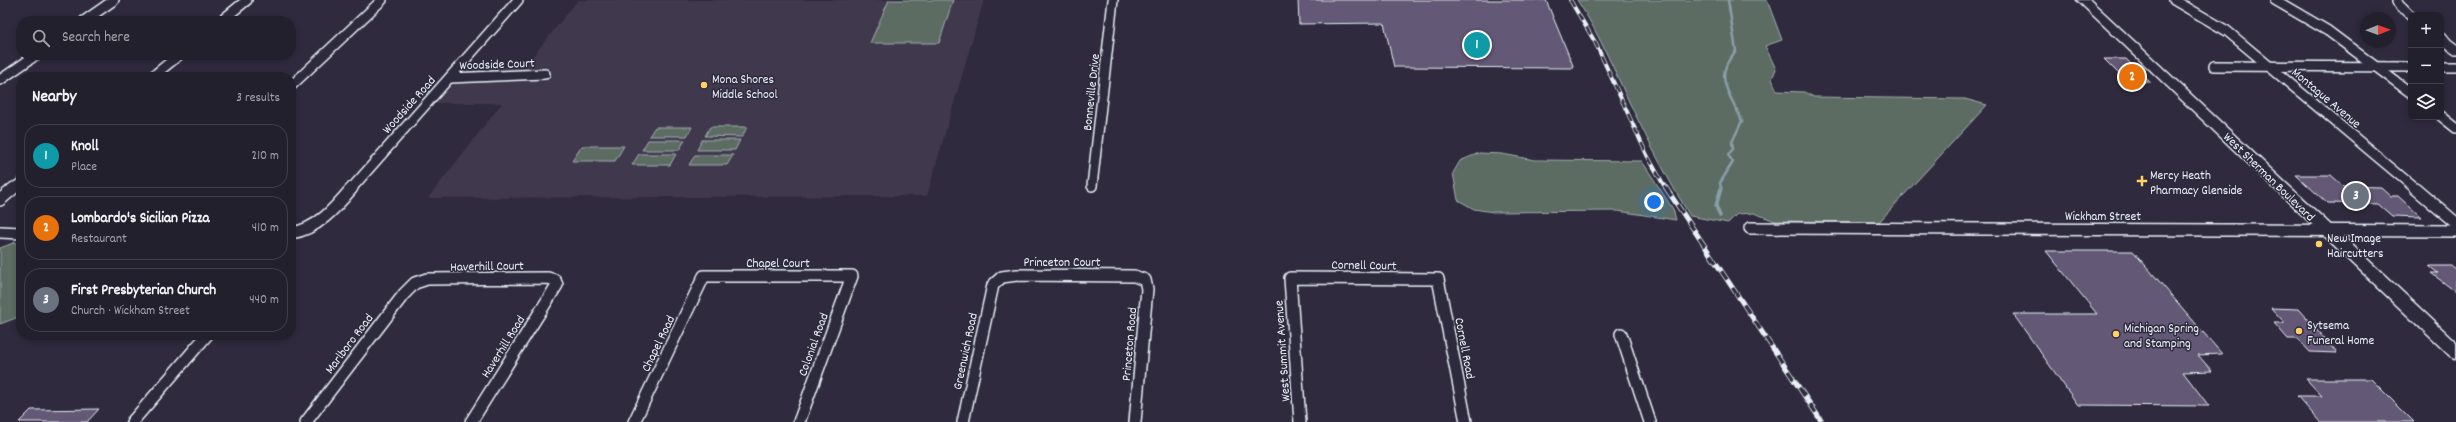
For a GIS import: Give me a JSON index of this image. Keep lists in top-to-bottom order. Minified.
{"streets":{"main road":["West Sherman Boulevard"],"street":["Woodside Court","Bonneville Drive","Montague Avenue","Woodside Road","Wickham Street","Princeton Court","Chapel Court","Cornell Court","Haverhill Court","Marlboro Road","Chapel Road","Colonial Road","Princeton Road","Haverhill Road","Cornell Road","Greenwich Road","West Summit Avenue"]},"crossings":[["Woodside Court","Woodside Road"],["West Sherman Boulevard","Wickham Street"],["Princeton Court","Princeton Road"],["Princeton Court","Greenwich Road"],["Chapel Court","Chapel Road"],["Chapel Court","Colonial Road"],["Cornell Court","Cornell Road"],["Cornell Court","West Summit Avenue"],["Haverhill Court","Marlboro Road"],["Haverhill Court","Haverhill Road"]],"places":{"other":["Mona Shores Middle School","New Image Haircutters","Sytsema Funeral Home","Michigan Spring and Stamping"],"health":["Mercy Heath Pharmacy Glenside"]},"north":"right","page":{"map_buttons":["+","−"],"search":"Search here","pins":["1","2","3"],"heading":["Nearby","3 results"],"list":[{"mark":"1","name":"Knoll","note":"Place","value":"210 m"},{"mark":"2","name":"Lombardo's Sicilian Pizza","note":"Restaurant","value":"410 m"},{"mark":"3","name":"First Presbyterian Church","note":"Church · Wickham Street","value":"440 m"}]}}
